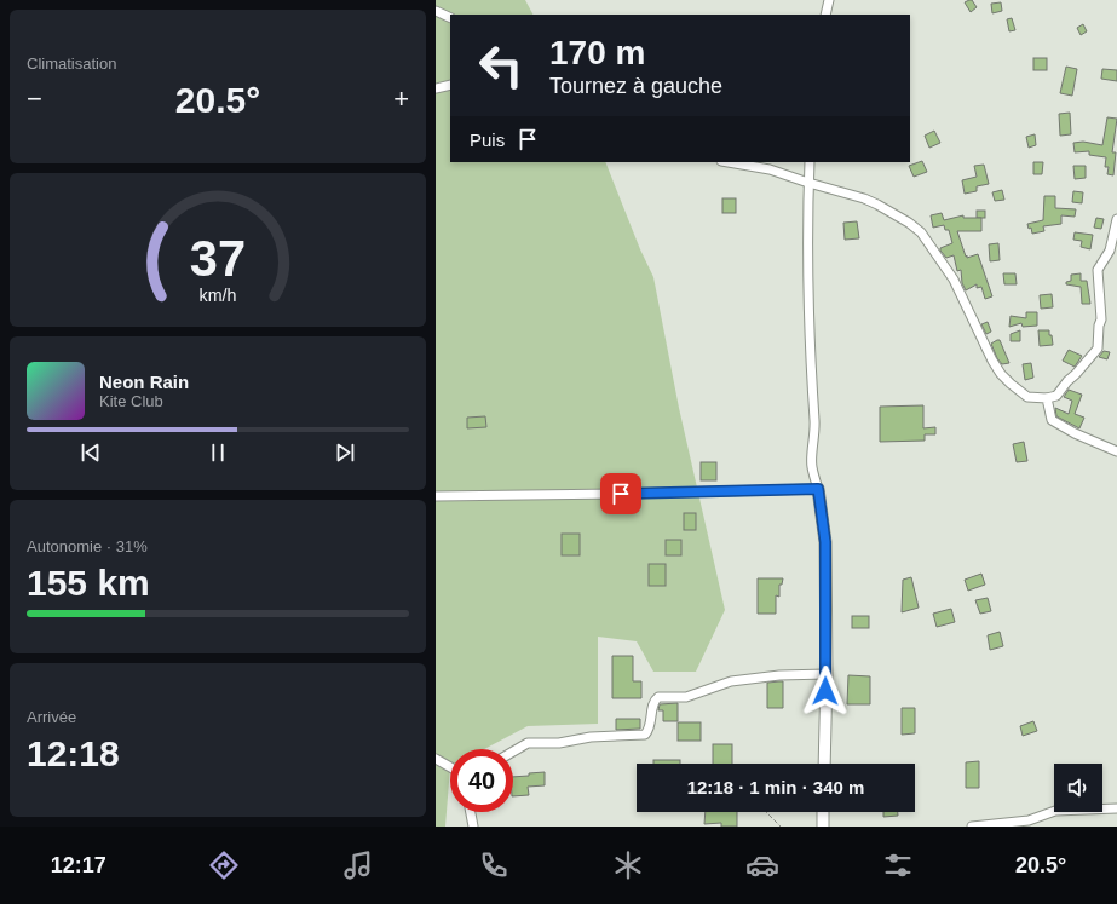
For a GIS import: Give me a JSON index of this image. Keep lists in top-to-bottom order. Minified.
{"page":{"tile":["Climatisation",["Autonomie · 31%","155 km"],["Arrivée","12:18"]],"turn":["170 m","Tournez à gauche"],"heat":["−","20.5°","+"],"then":"Puis","song":["Neon Rain","Kite Club"],"limit":"40","trip":"12:18 · 1 min · 340 m","tabs":["12:17","20.5°"],"gauge":["37","km/h"]}}
